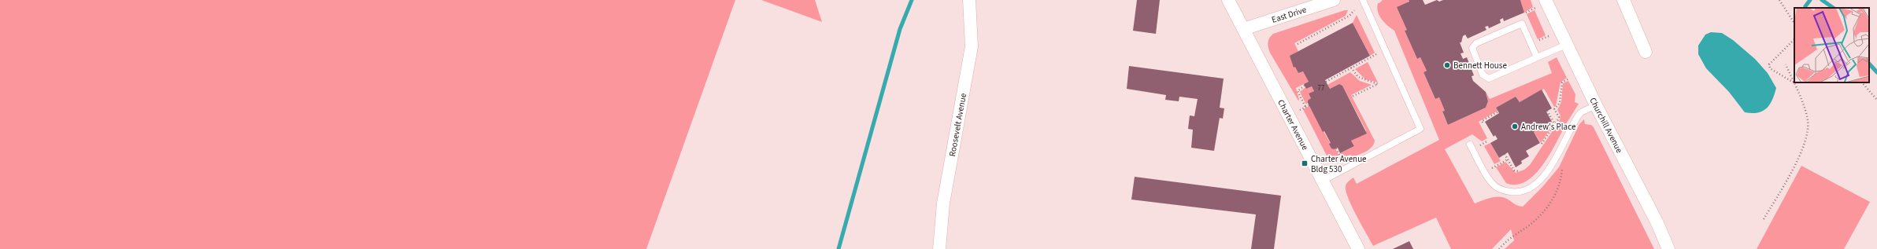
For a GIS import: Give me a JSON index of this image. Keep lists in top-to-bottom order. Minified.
{"streets":{"street":["East Drive","Roosevelt Avenue","Charter Avenue","Churchill Avenue"]},"crossings":[["East Drive","Charter Avenue"]],"places":{"other":["Bennett House","Andrew's Place"],"transit":["Charter Avenue Bldg 530"]},"house_numbers":["77"]}
